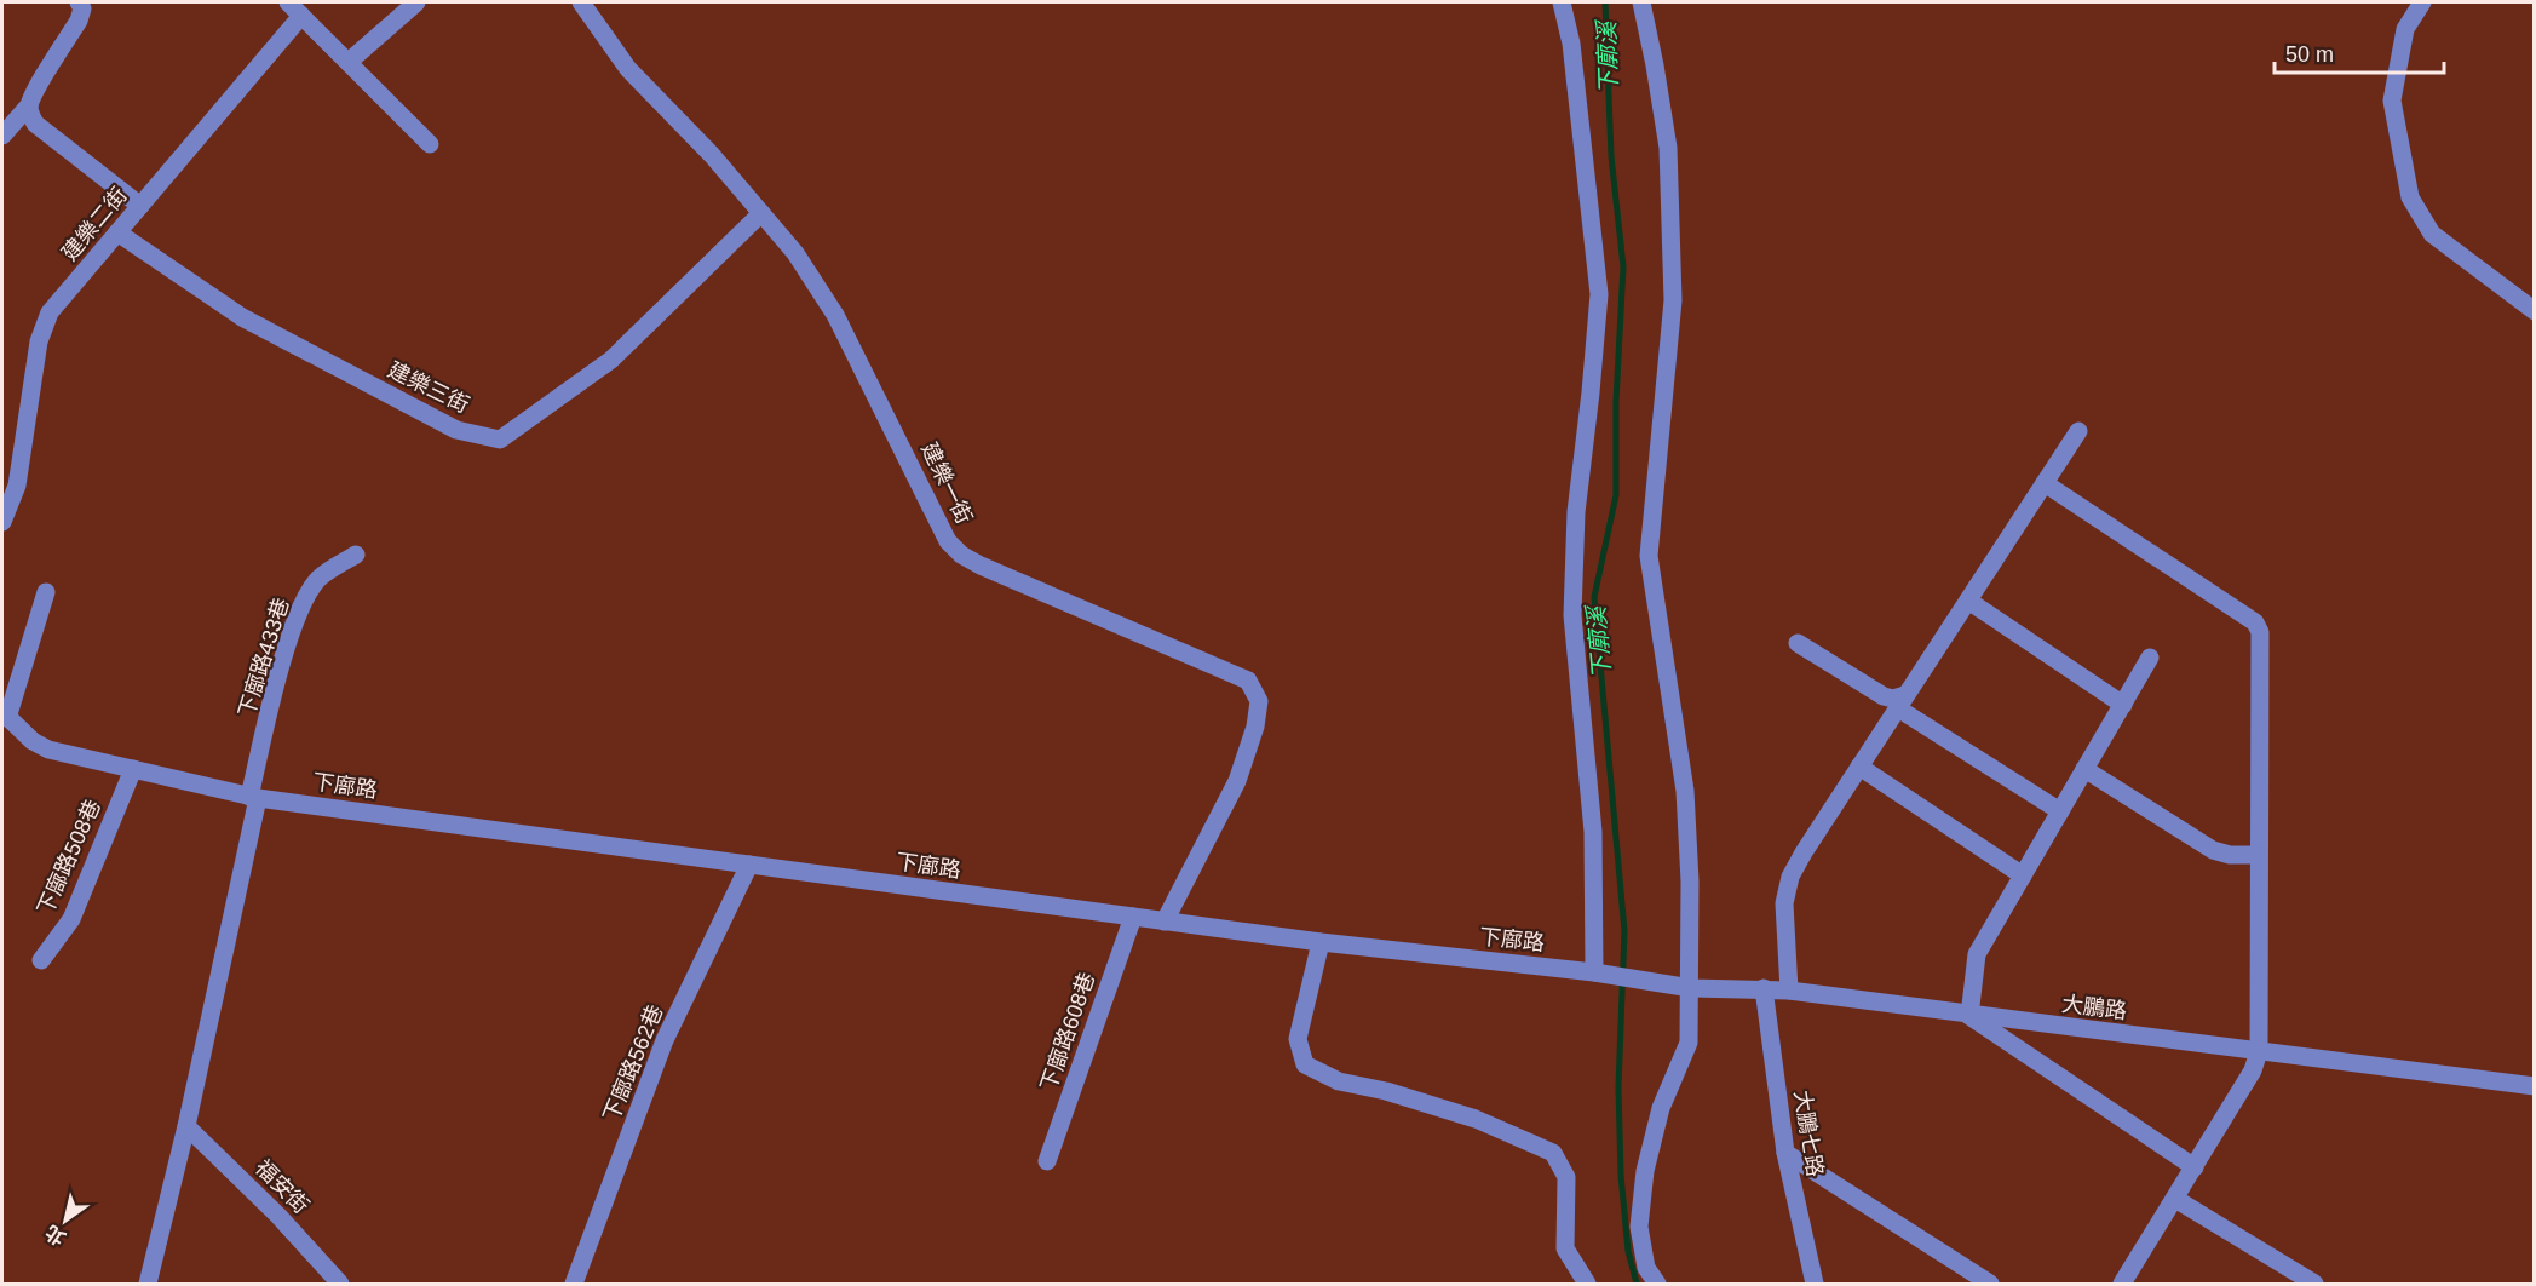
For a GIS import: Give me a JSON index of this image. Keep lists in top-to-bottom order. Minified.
{"streets":{"street":["建樂二街","建樂三街","建樂一街","下廍路433巷","下廍路","下廍路508巷","大鵬路","下廍路608巷","下廍路562巷","大鵬七路","福安街"]},"crossings":[["建樂二街","建樂三街"],["建樂三街","建樂一街"],["建樂一街","下廍路"],["下廍路433巷","下廍路"],["下廍路","下廍路508巷"],["下廍路","大鵬路"],["下廍路","下廍路608巷"],["下廍路","下廍路562巷"],["大鵬路","大鵬七路"]],"water":["下廓溪"],"scale_bar":"50 m","north":"bottom left"}
